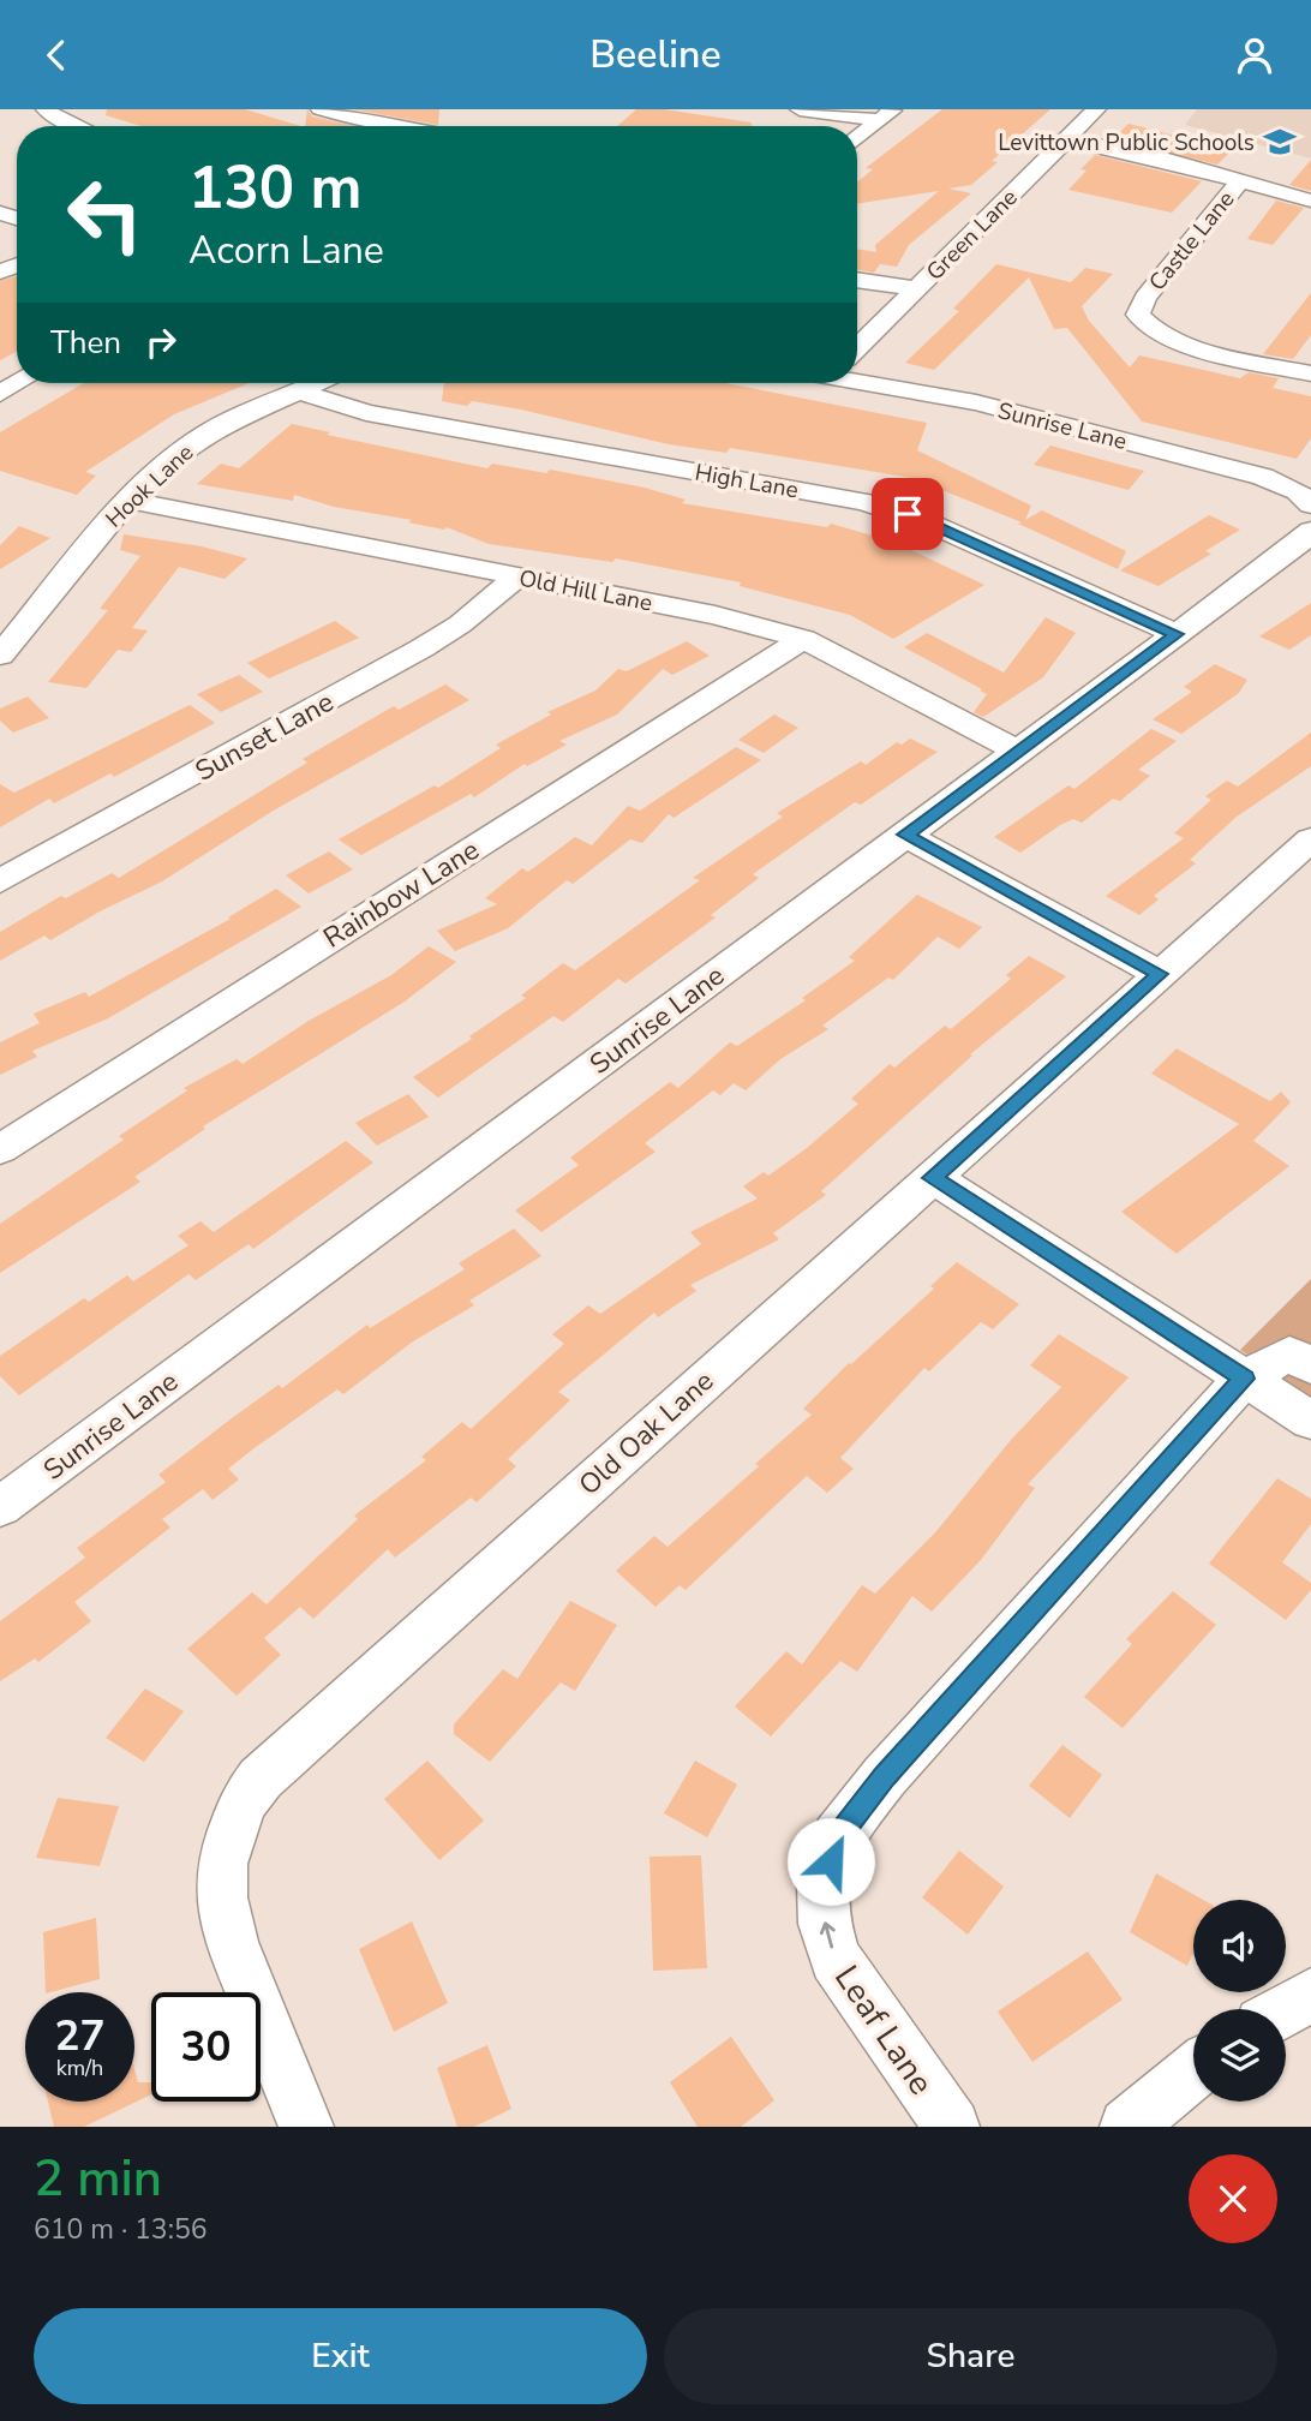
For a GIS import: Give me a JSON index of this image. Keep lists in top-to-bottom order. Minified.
{"streets":{"street":["Green Lane","Castle Lane","Sunrise Lane","High Lane","Hook Lane","Old Hill Lane","Sunset Lane","Rainbow Lane","Old Oak Lane","Leaf Lane"]},"crossings":[["Sunrise Lane","High Lane"],["Sunrise Lane","Old Hill Lane"],["High Lane","Hook Lane"],["Hook Lane","Old Hill Lane"],["Old Hill Lane","Sunset Lane"],["Old Hill Lane","Rainbow Lane"]],"one_way":["Leaf Lane"],"places":{"school or university":["Levittown Public Schools"]},"page":{"header":"Beeline","turn":["130 m","Acorn Lane"],"then":"Then","speed":"27 km/h","limit":"30","heading":["2 min","610 m · 13:56"],"buttons":["Exit","Share"]}}
